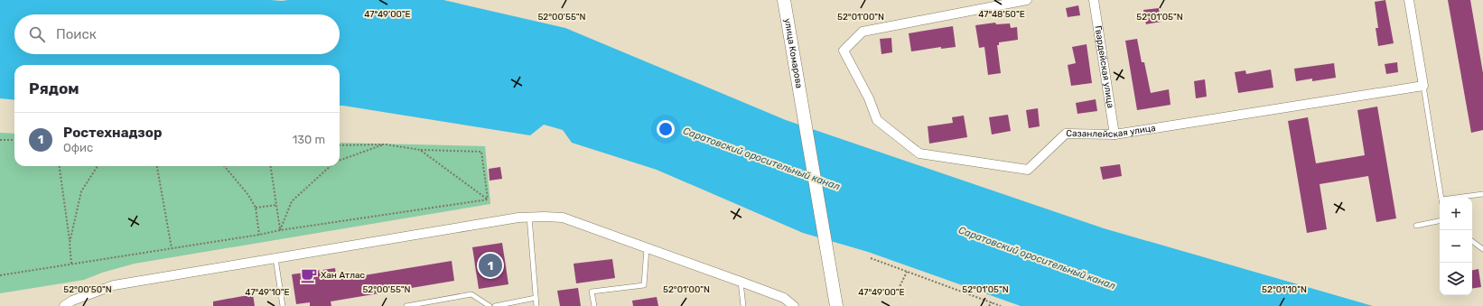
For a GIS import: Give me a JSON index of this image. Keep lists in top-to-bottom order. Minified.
{"streets":{"main road":["улица Комарова"],"street":["Гвардейская улица","Сазанлейская улица"]},"crossings":[["Гвардейская улица","Сазанлейская улица"]],"water":["Саратовский оросительный канал"],"places":{"cafe":["Хан Атлас"]},"page":{"search":"Поиск","heading":"Рядом","list":[{"mark":"1","name":"Ростехнадзор","note":"Офис","value":"130 m"}],"map_buttons":["+","−"],"pins":"1"},"coordinates":["47°49'00\"E","47°48'50\"E","52°00'55\"N","52°01'00\"N","52°01'05\"N","52°00'50\"N","52°01'10\"N","47°49'10\"E"]}
